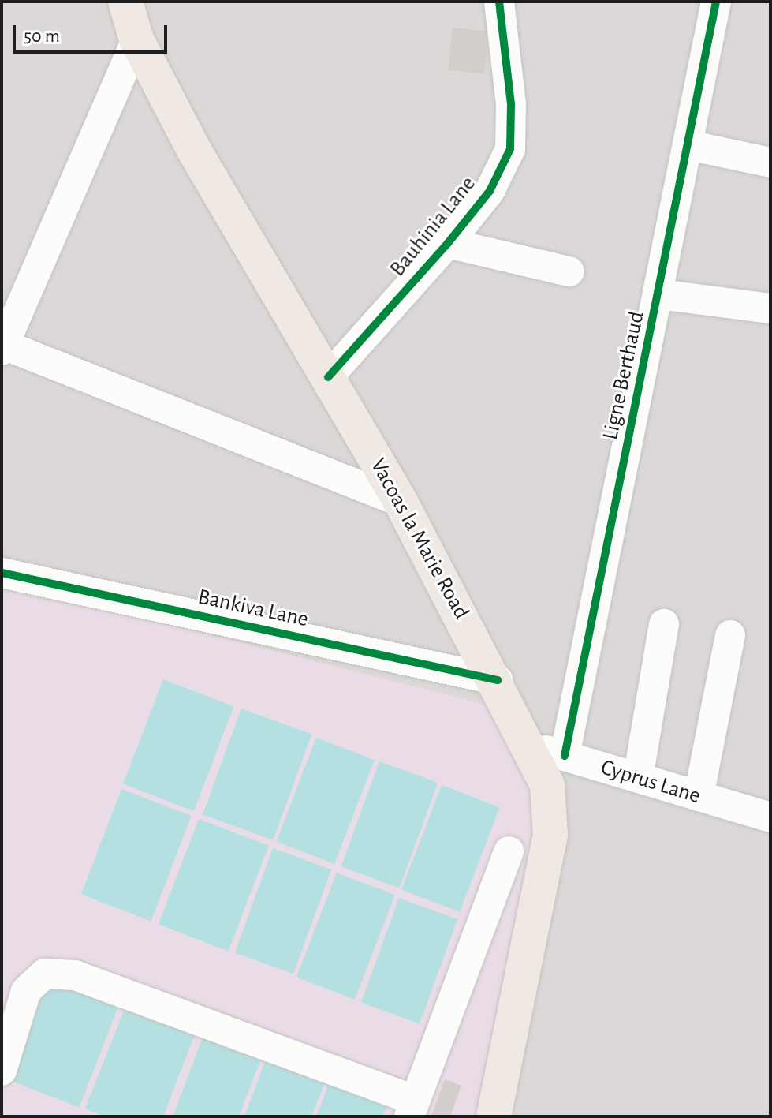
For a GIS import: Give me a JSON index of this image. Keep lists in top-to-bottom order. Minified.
{"streets":{"main road":["Vacoas la Marie Road"],"street":["Bauhinia Lane","Ligne Berthaud","Bankiva Lane","Cyprus Lane"]},"crossings":[["Bauhinia Lane","Vacoas la Marie Road"],["Ligne Berthaud","Cyprus Lane"],["Vacoas la Marie Road","Bankiva Lane"],["Vacoas la Marie Road","Cyprus Lane"]],"scale_bar":"50 m"}
